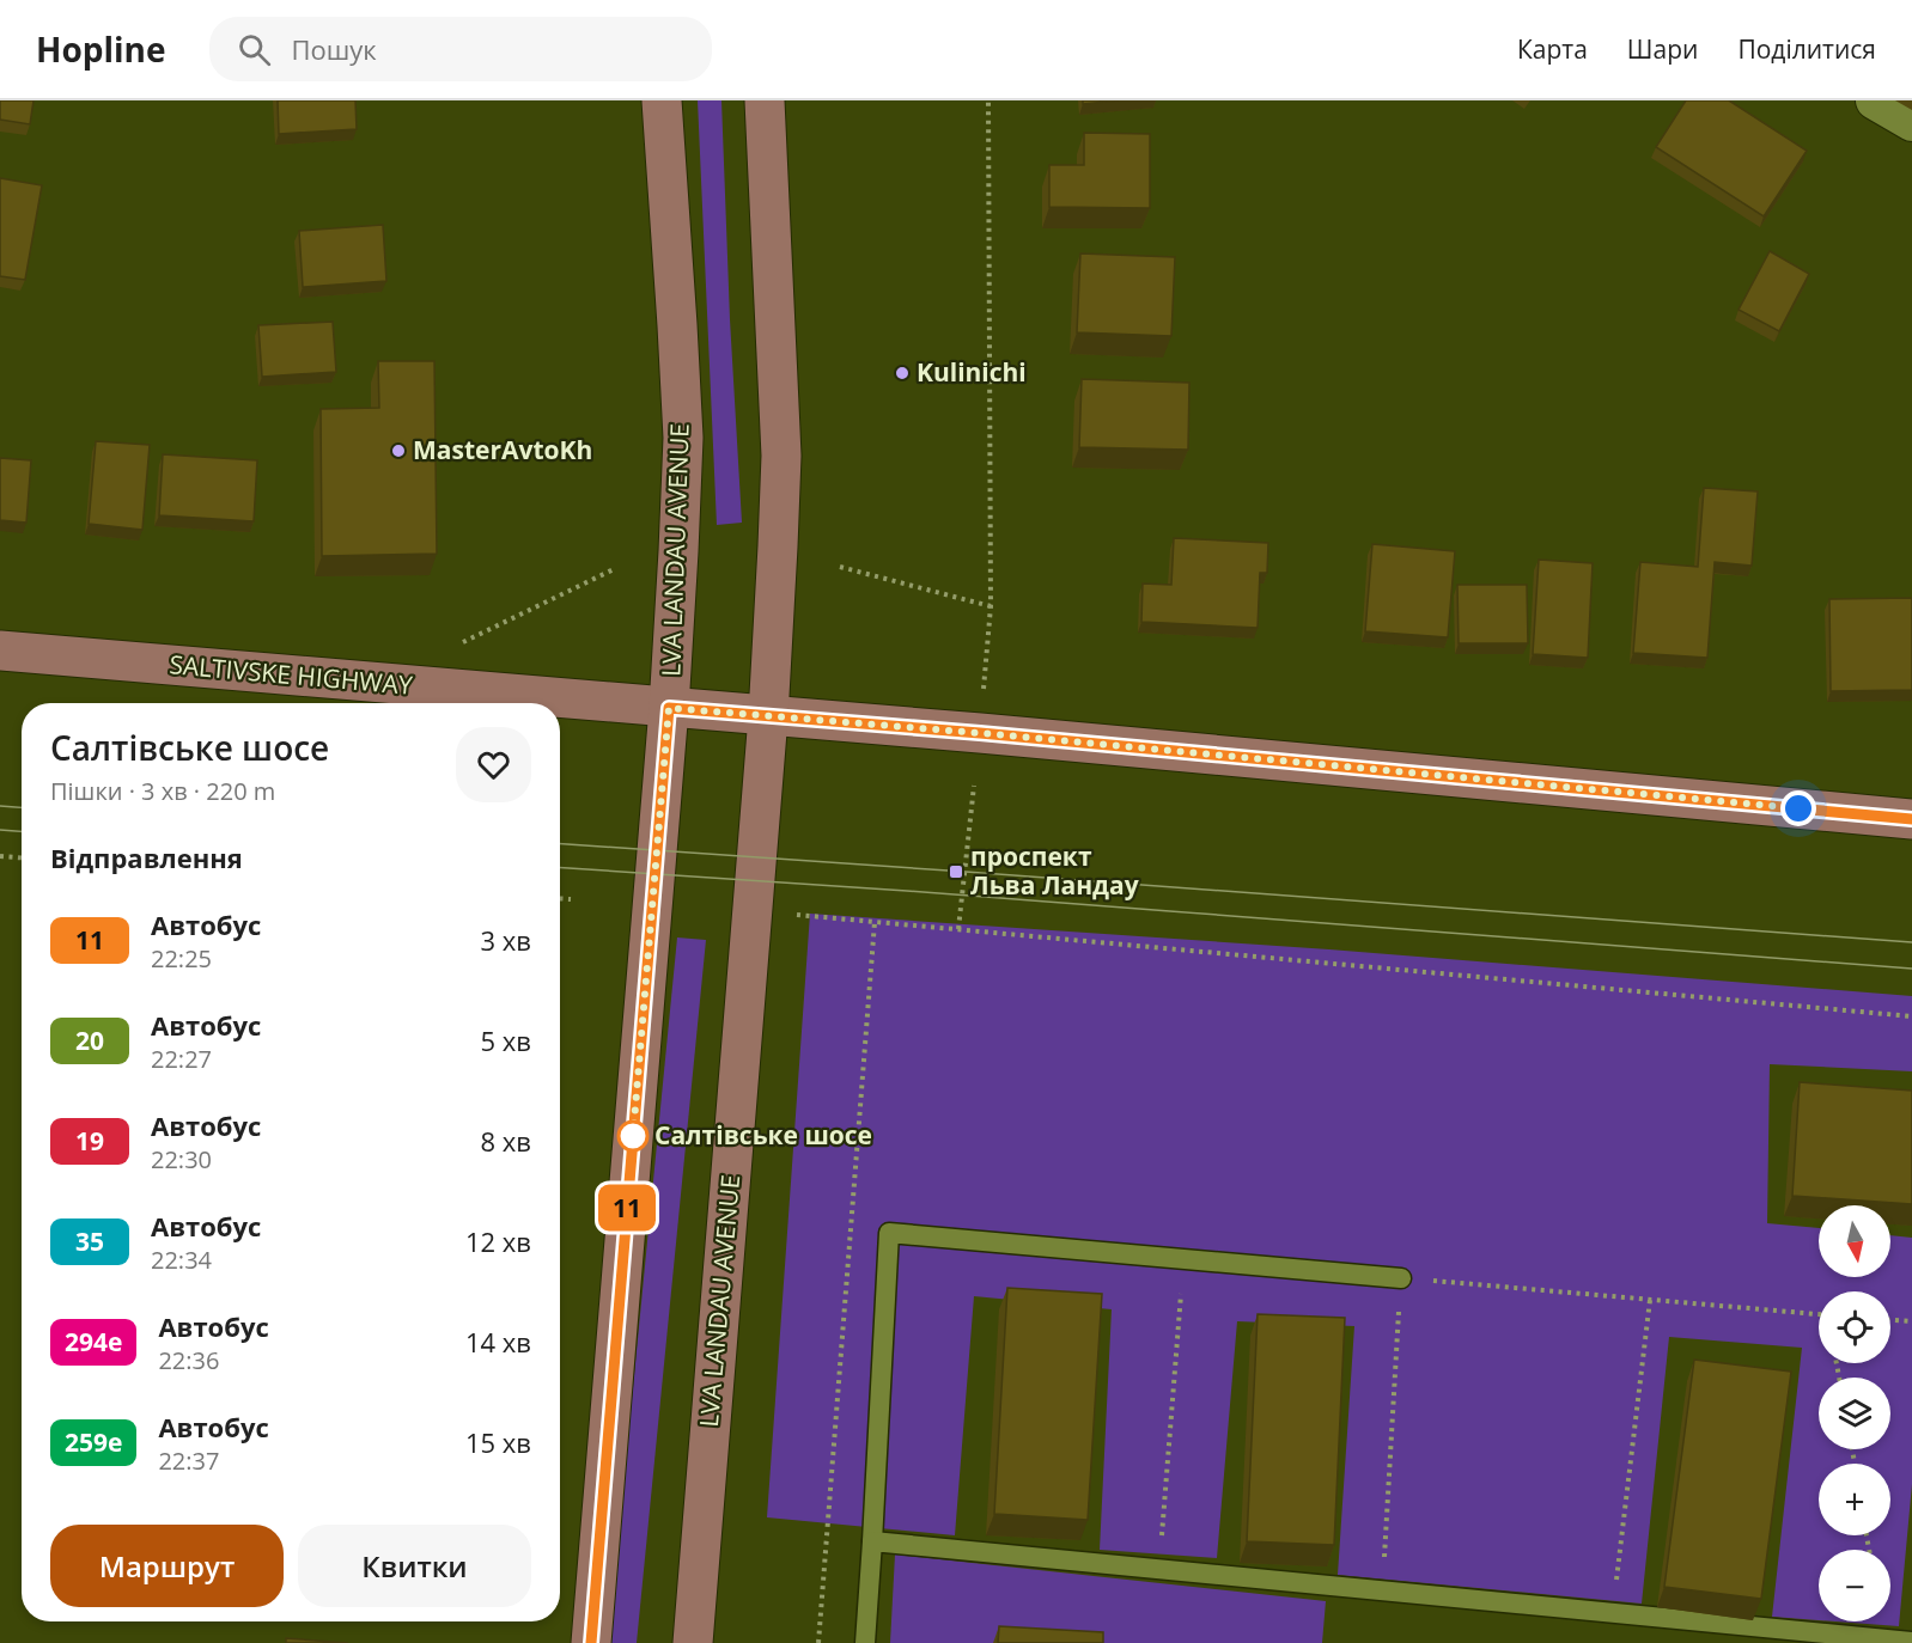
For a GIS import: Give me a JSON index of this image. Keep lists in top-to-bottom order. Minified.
{"streets":{"main road":["LVA LANDAU AVENUE","SALTIVSKE HIGHWAY"]},"crossings":[["LVA LANDAU AVENUE","SALTIVSKE HIGHWAY"]],"places":{"other":["Kulinichi","MasterAvtoKh","Салтівське шосе"],"transit":["проспект Льва Ландау"]},"lines":["bus line 11"],"north":"bottom","page":{"header":"Hopline","search":"Пошук","nav":["Карта","Шари","Поділитися"],"on_map":"11","heading":[["Салтівське шосе","Пішки · 3 хв · 220 m"],"Відправлення"],"list":[{"mark":"11","name":"Автобус","note":"22:25","value":"3 хв"},{"mark":"20","name":"Автобус","note":"22:27","value":"5 хв"},{"mark":"19","name":"Автобус","note":"22:30","value":"8 хв"},{"mark":"35","name":"Автобус","note":"22:34","value":"12 хв"},{"mark":"294е","name":"Автобус","note":"22:36","value":"14 хв"},{"mark":"259е","name":"Автобус","note":"22:37","value":"15 хв"}],"map_buttons":["+","−"],"buttons":["Маршрут","Квитки"]}}
